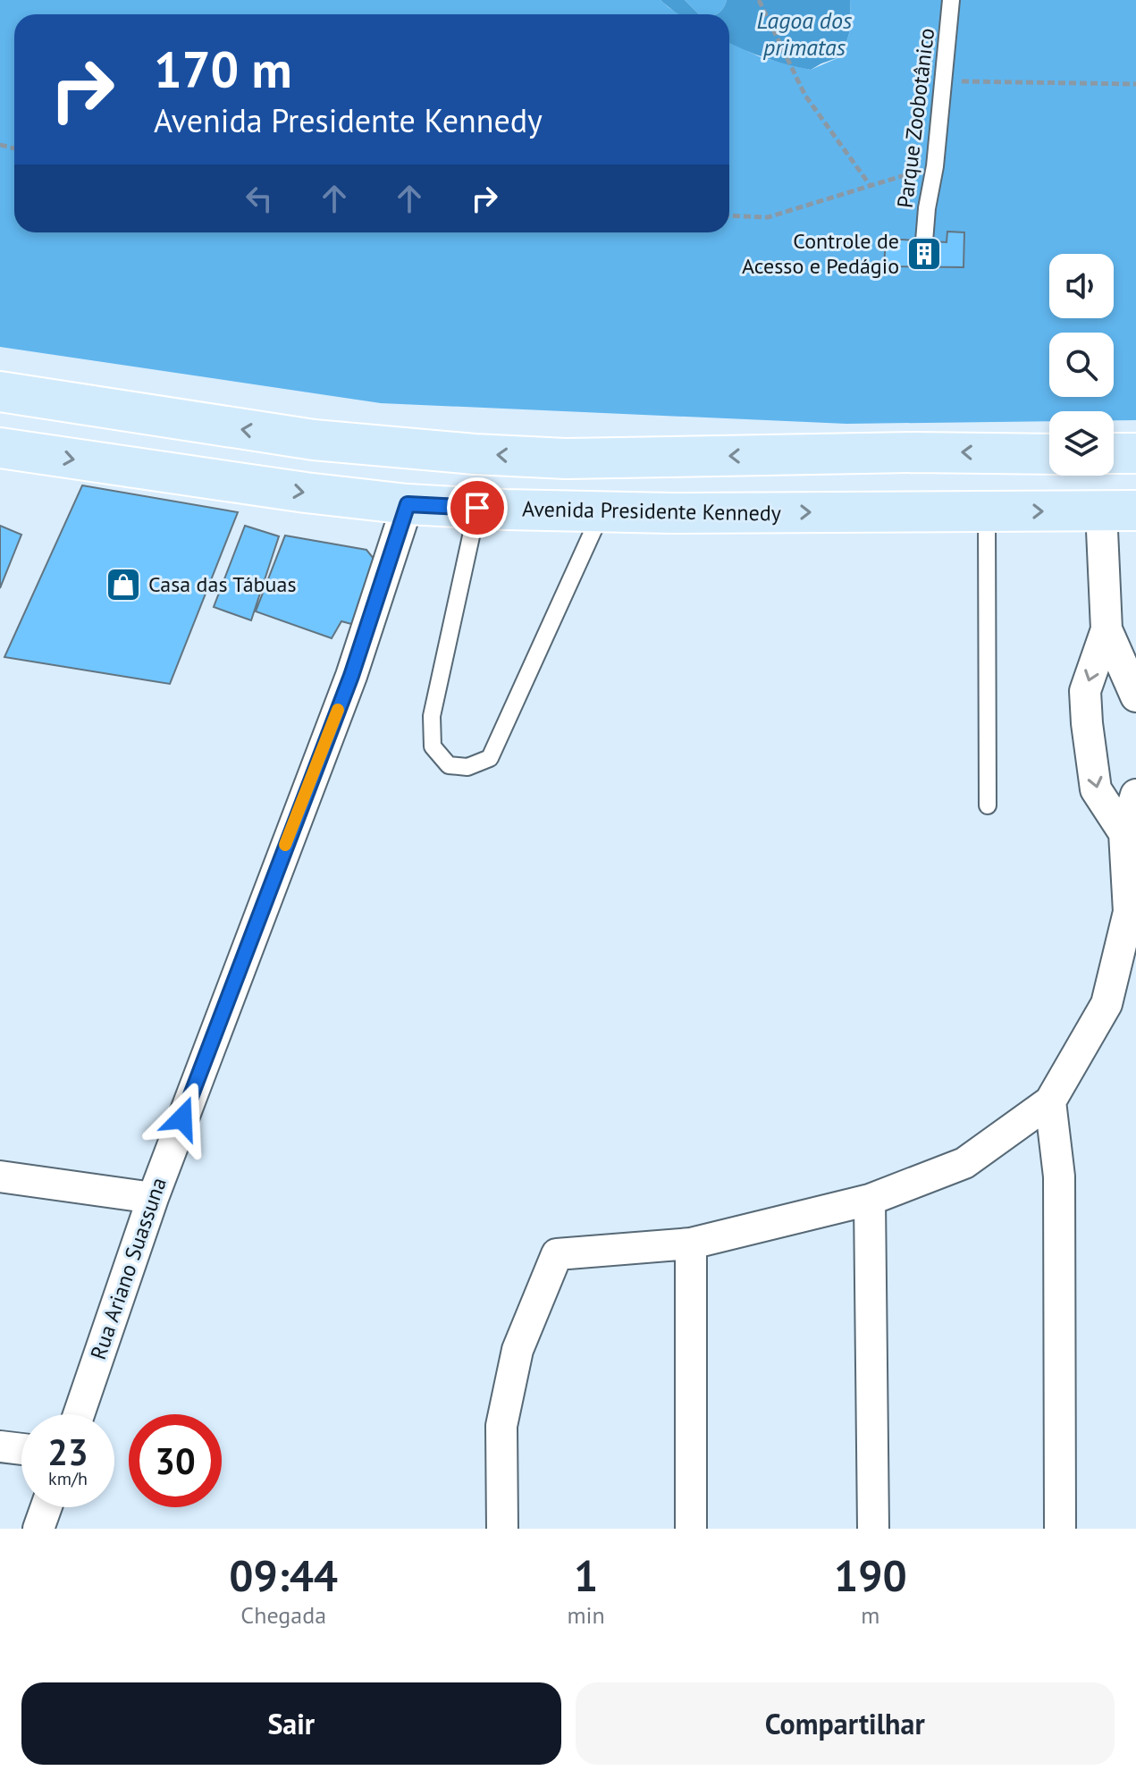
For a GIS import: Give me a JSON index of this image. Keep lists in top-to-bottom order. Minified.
{"streets":{"main road":["Avenida Presidente Kennedy"],"street":["Rua Ariano Suassuna"],"lane":["Parque Zoobotânico"]},"crossings":[["Avenida Presidente Kennedy","Rua Ariano Suassuna"]],"water":["Lagoa dos primatas"],"places":{"building":["Controle de Acesso e Pedágio"],"shop":["Casa das Tábuas"]},"page":{"turn":["170 m","Avenida Presidente Kennedy"],"speed":"23 km/h","limit":"30","eta":["09:44","Chegada","1","min","190","m"],"buttons":["Sair","Compartilhar"]}}
